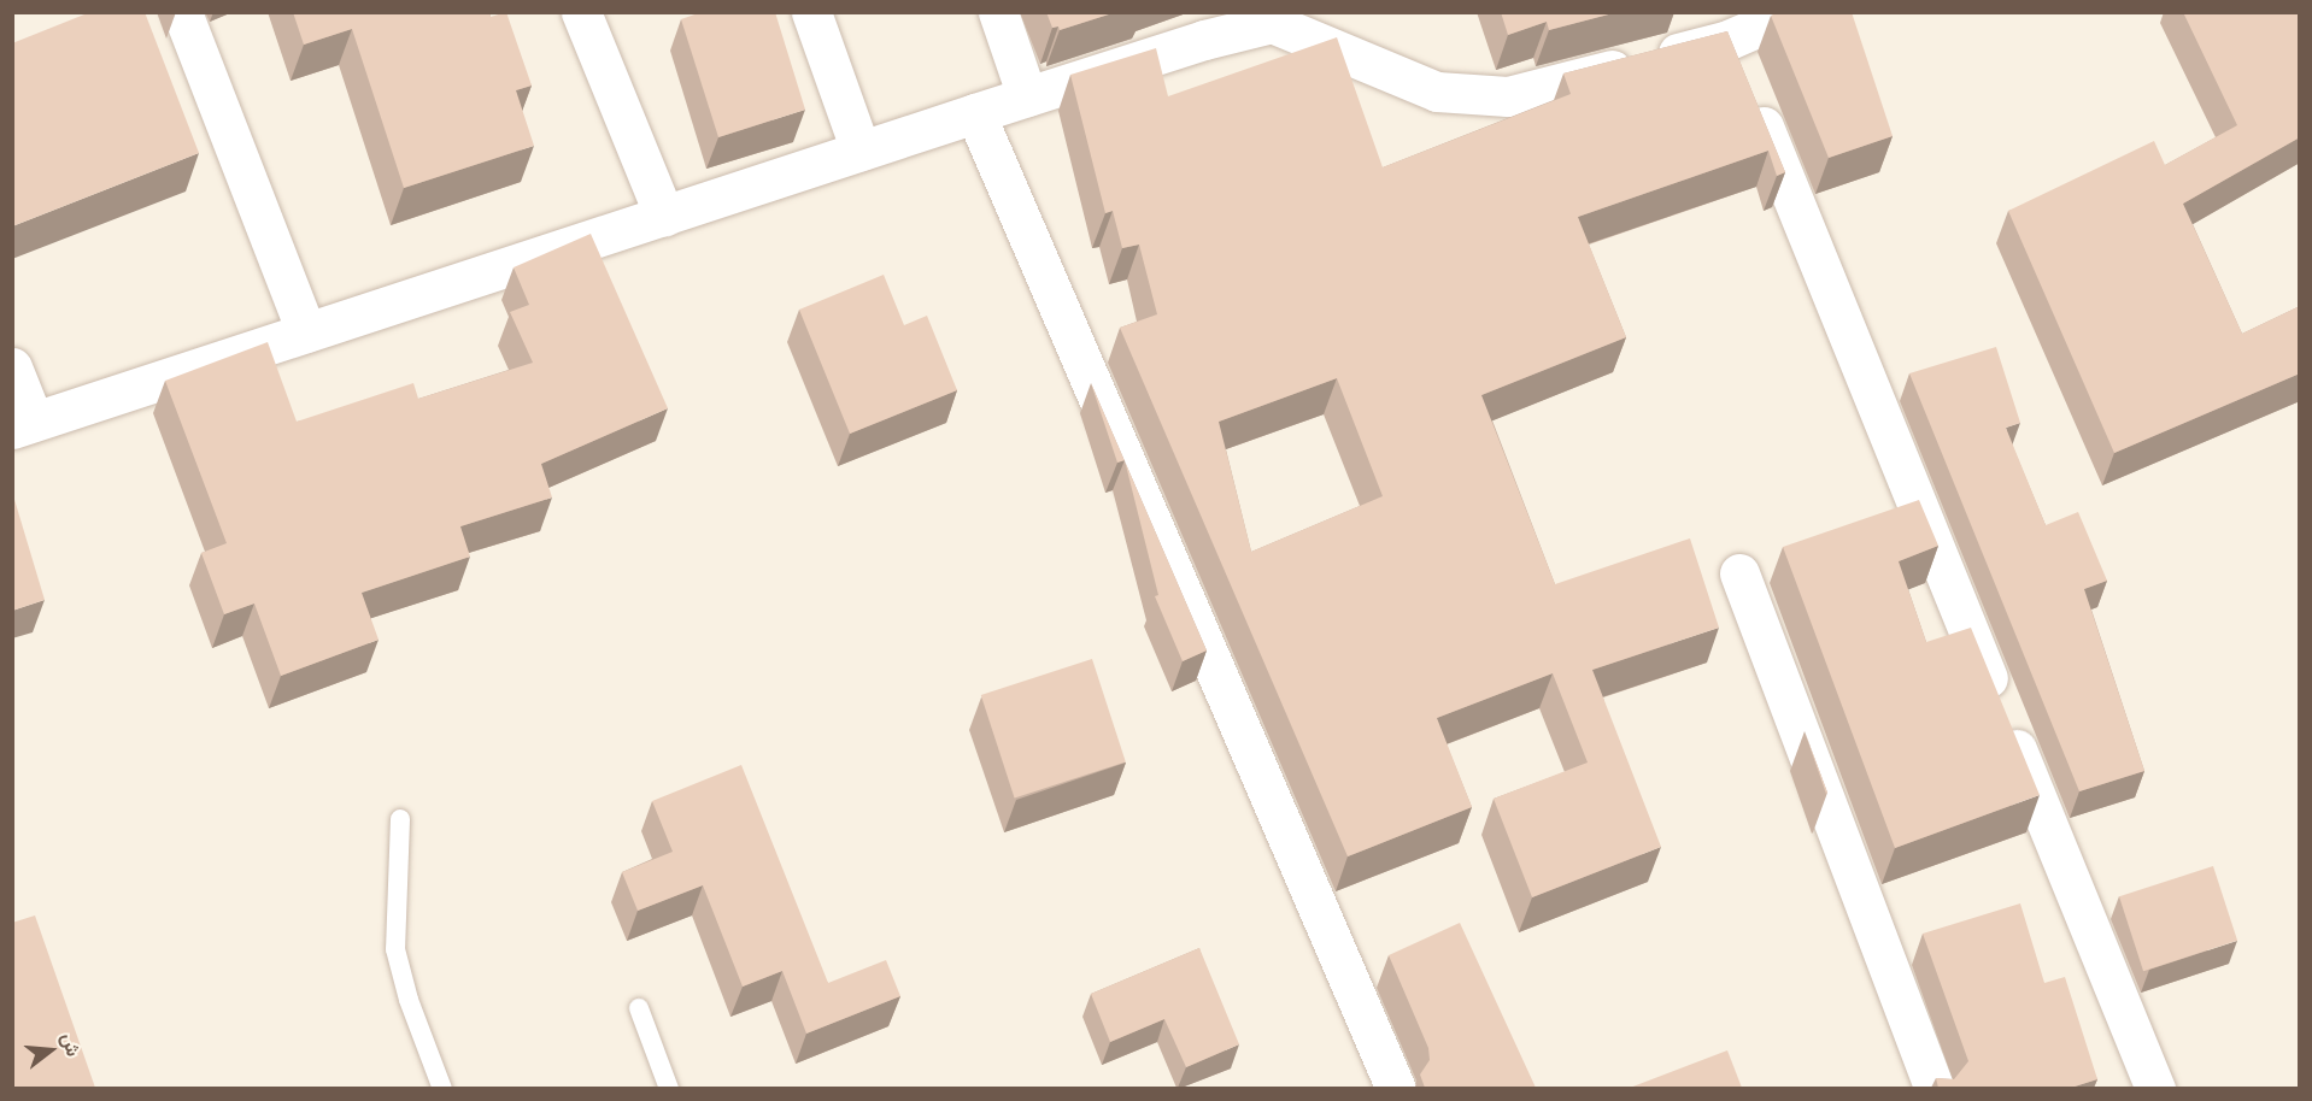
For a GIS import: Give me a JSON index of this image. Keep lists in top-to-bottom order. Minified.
{"north":"right"}
